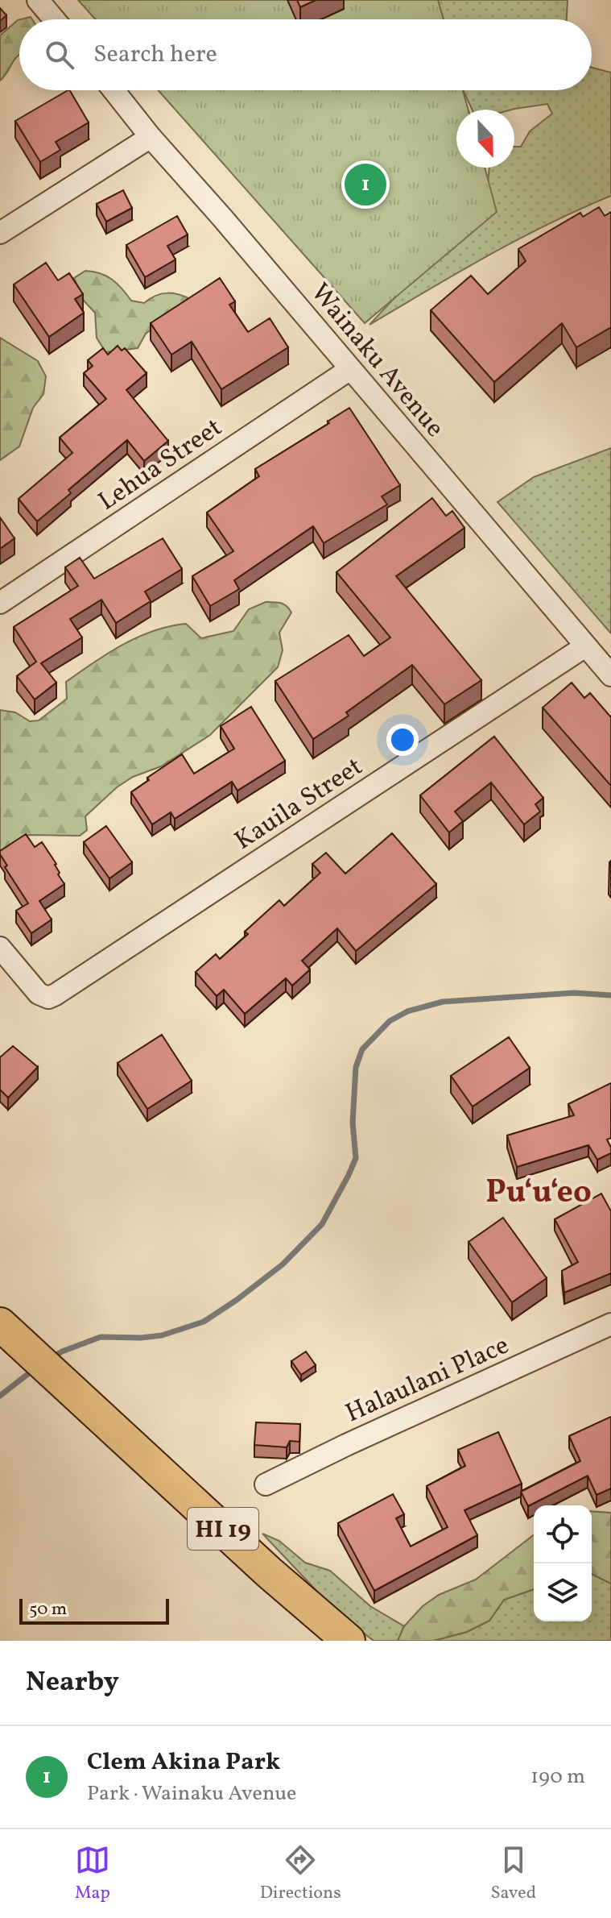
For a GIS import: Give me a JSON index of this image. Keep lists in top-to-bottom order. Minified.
{"streets":{"main road":["HI 19"],"street":["Wainaku Avenue","Lehua Street","Kauila Street","Halaulani Place"]},"crossings":[["Wainaku Avenue","Lehua Street"],["Wainaku Avenue","Kauila Street"]],"districts":["Pu‘u‘eo"],"scale_bar":"50 m","north":"bottom","page":{"search":"Search here","pins":"1","scale":"50 m","heading":"Nearby","list":[{"mark":"1","name":"Clem Akina Park","note":"Park · Wainaku Avenue","value":"190 m"}],"nav":["Map","Directions","Saved"]}}
